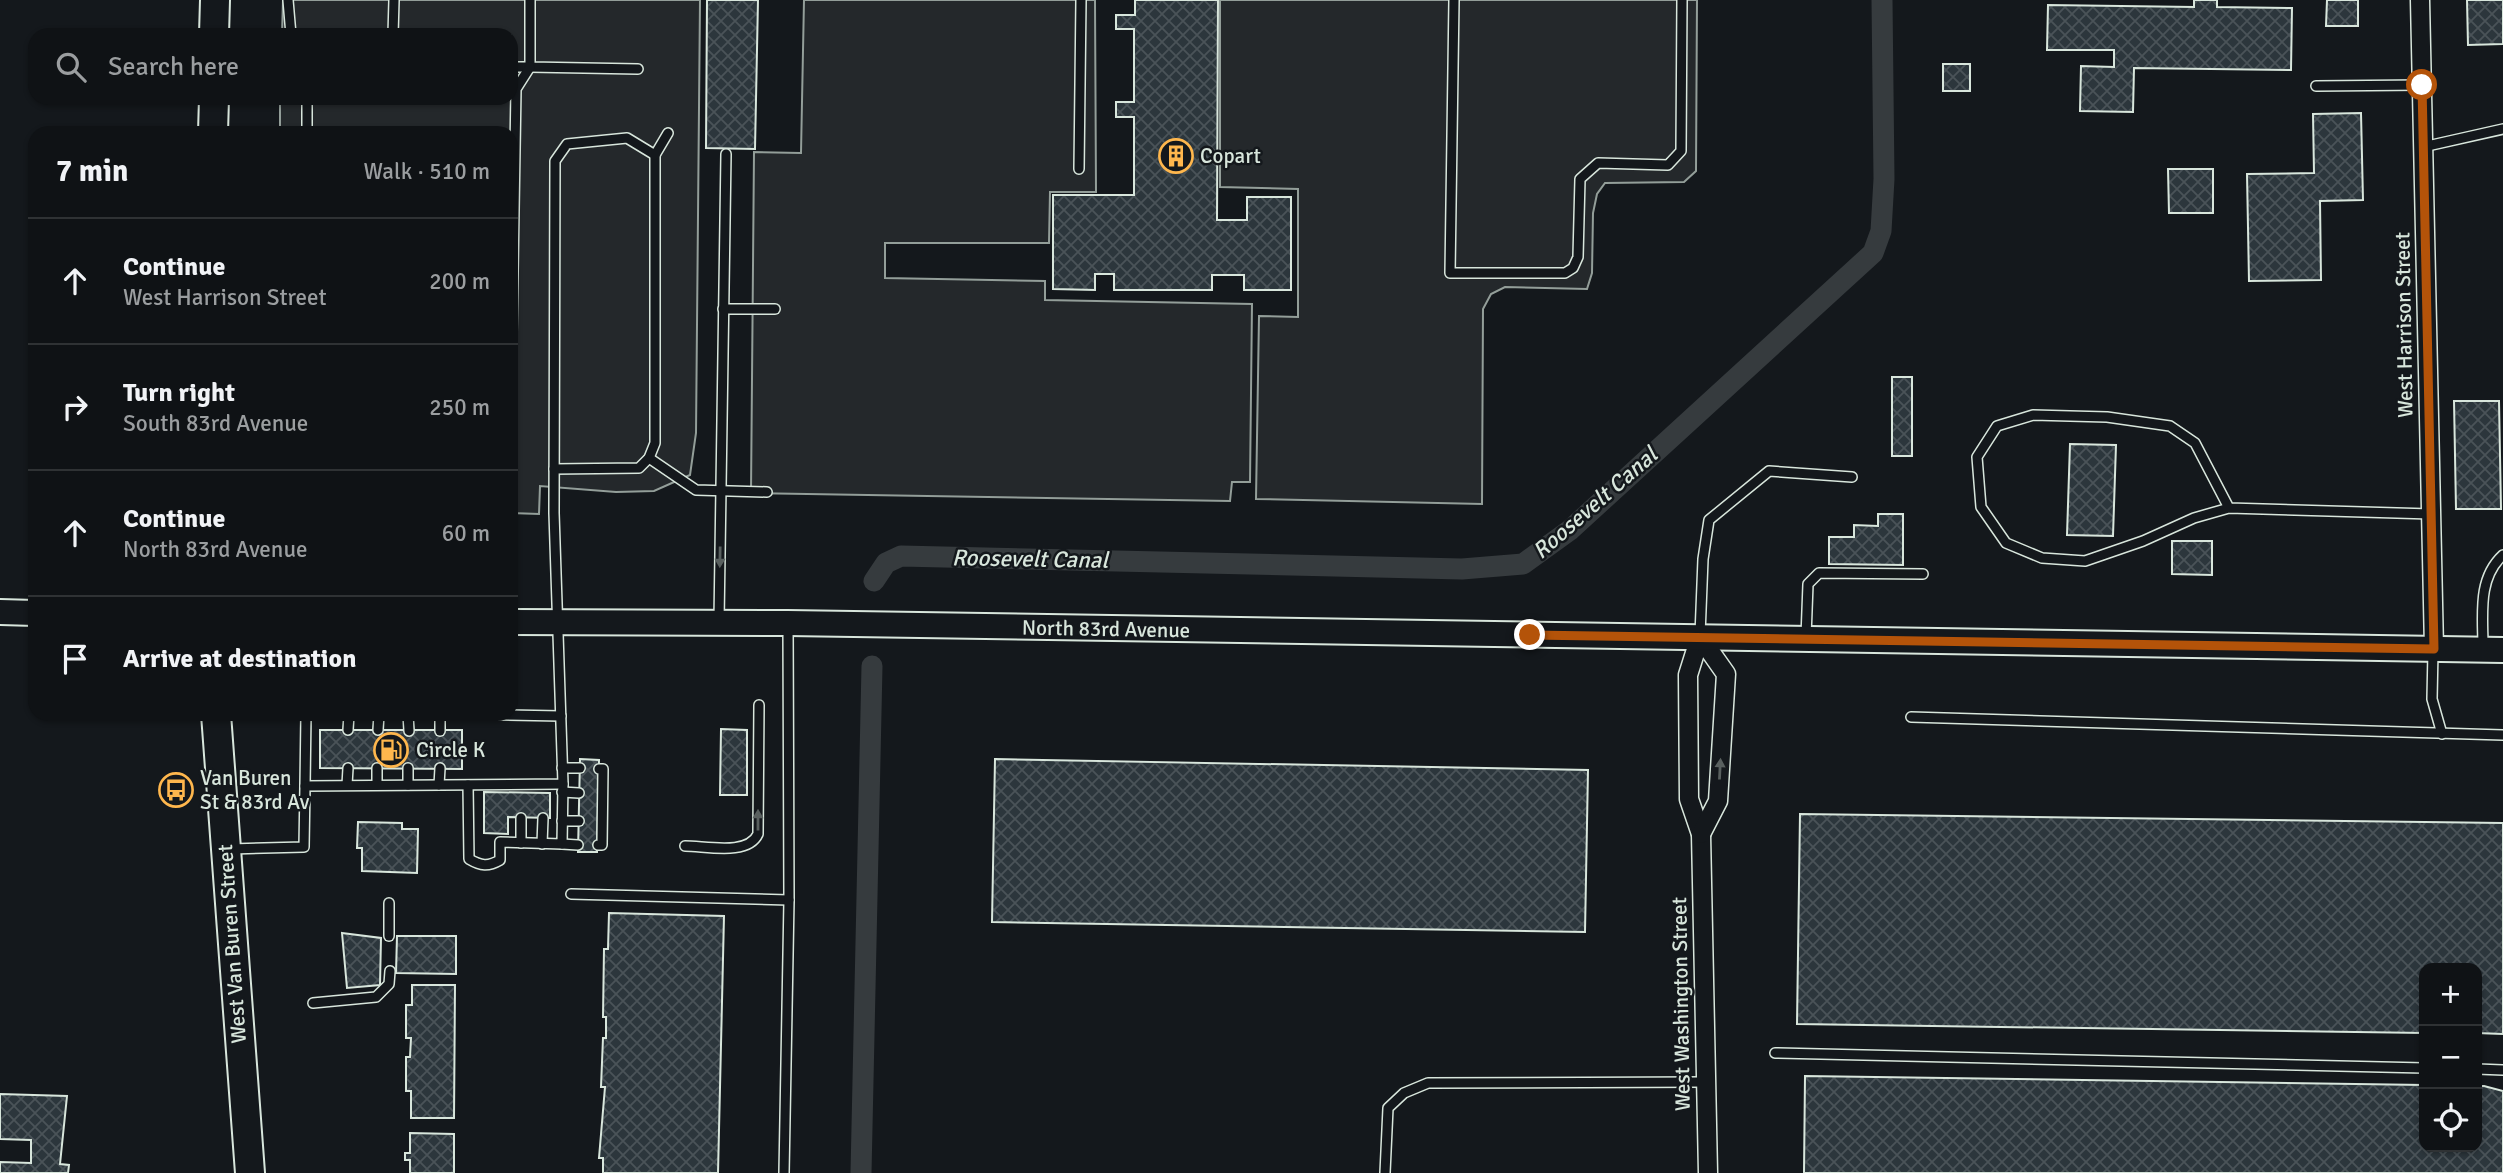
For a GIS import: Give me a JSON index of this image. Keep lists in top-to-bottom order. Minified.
{"streets":{"main road":["North 83rd Avenue","West Van Buren Street"],"street":["West Harrison Street","West Washington Street"]},"crossings":[["West Harrison Street","North 83rd Avenue"],["North 83rd Avenue","West Washington Street"]],"water":["Roosevelt Canal"],"places":{"building":["Copart"],"fuel station":["Circle K"],"bus stop":["Van Buren St & 83rd Av"]},"page":{"search":"Search here","heading":["7 min","Walk · 510 m"],"list":[["Continue","West Harrison Street","200 m"],["Turn right","South 83rd Avenue","250 m"],["Continue","North 83rd Avenue","60 m"],"Arrive at destination"],"map_buttons":["+","−"]}}
